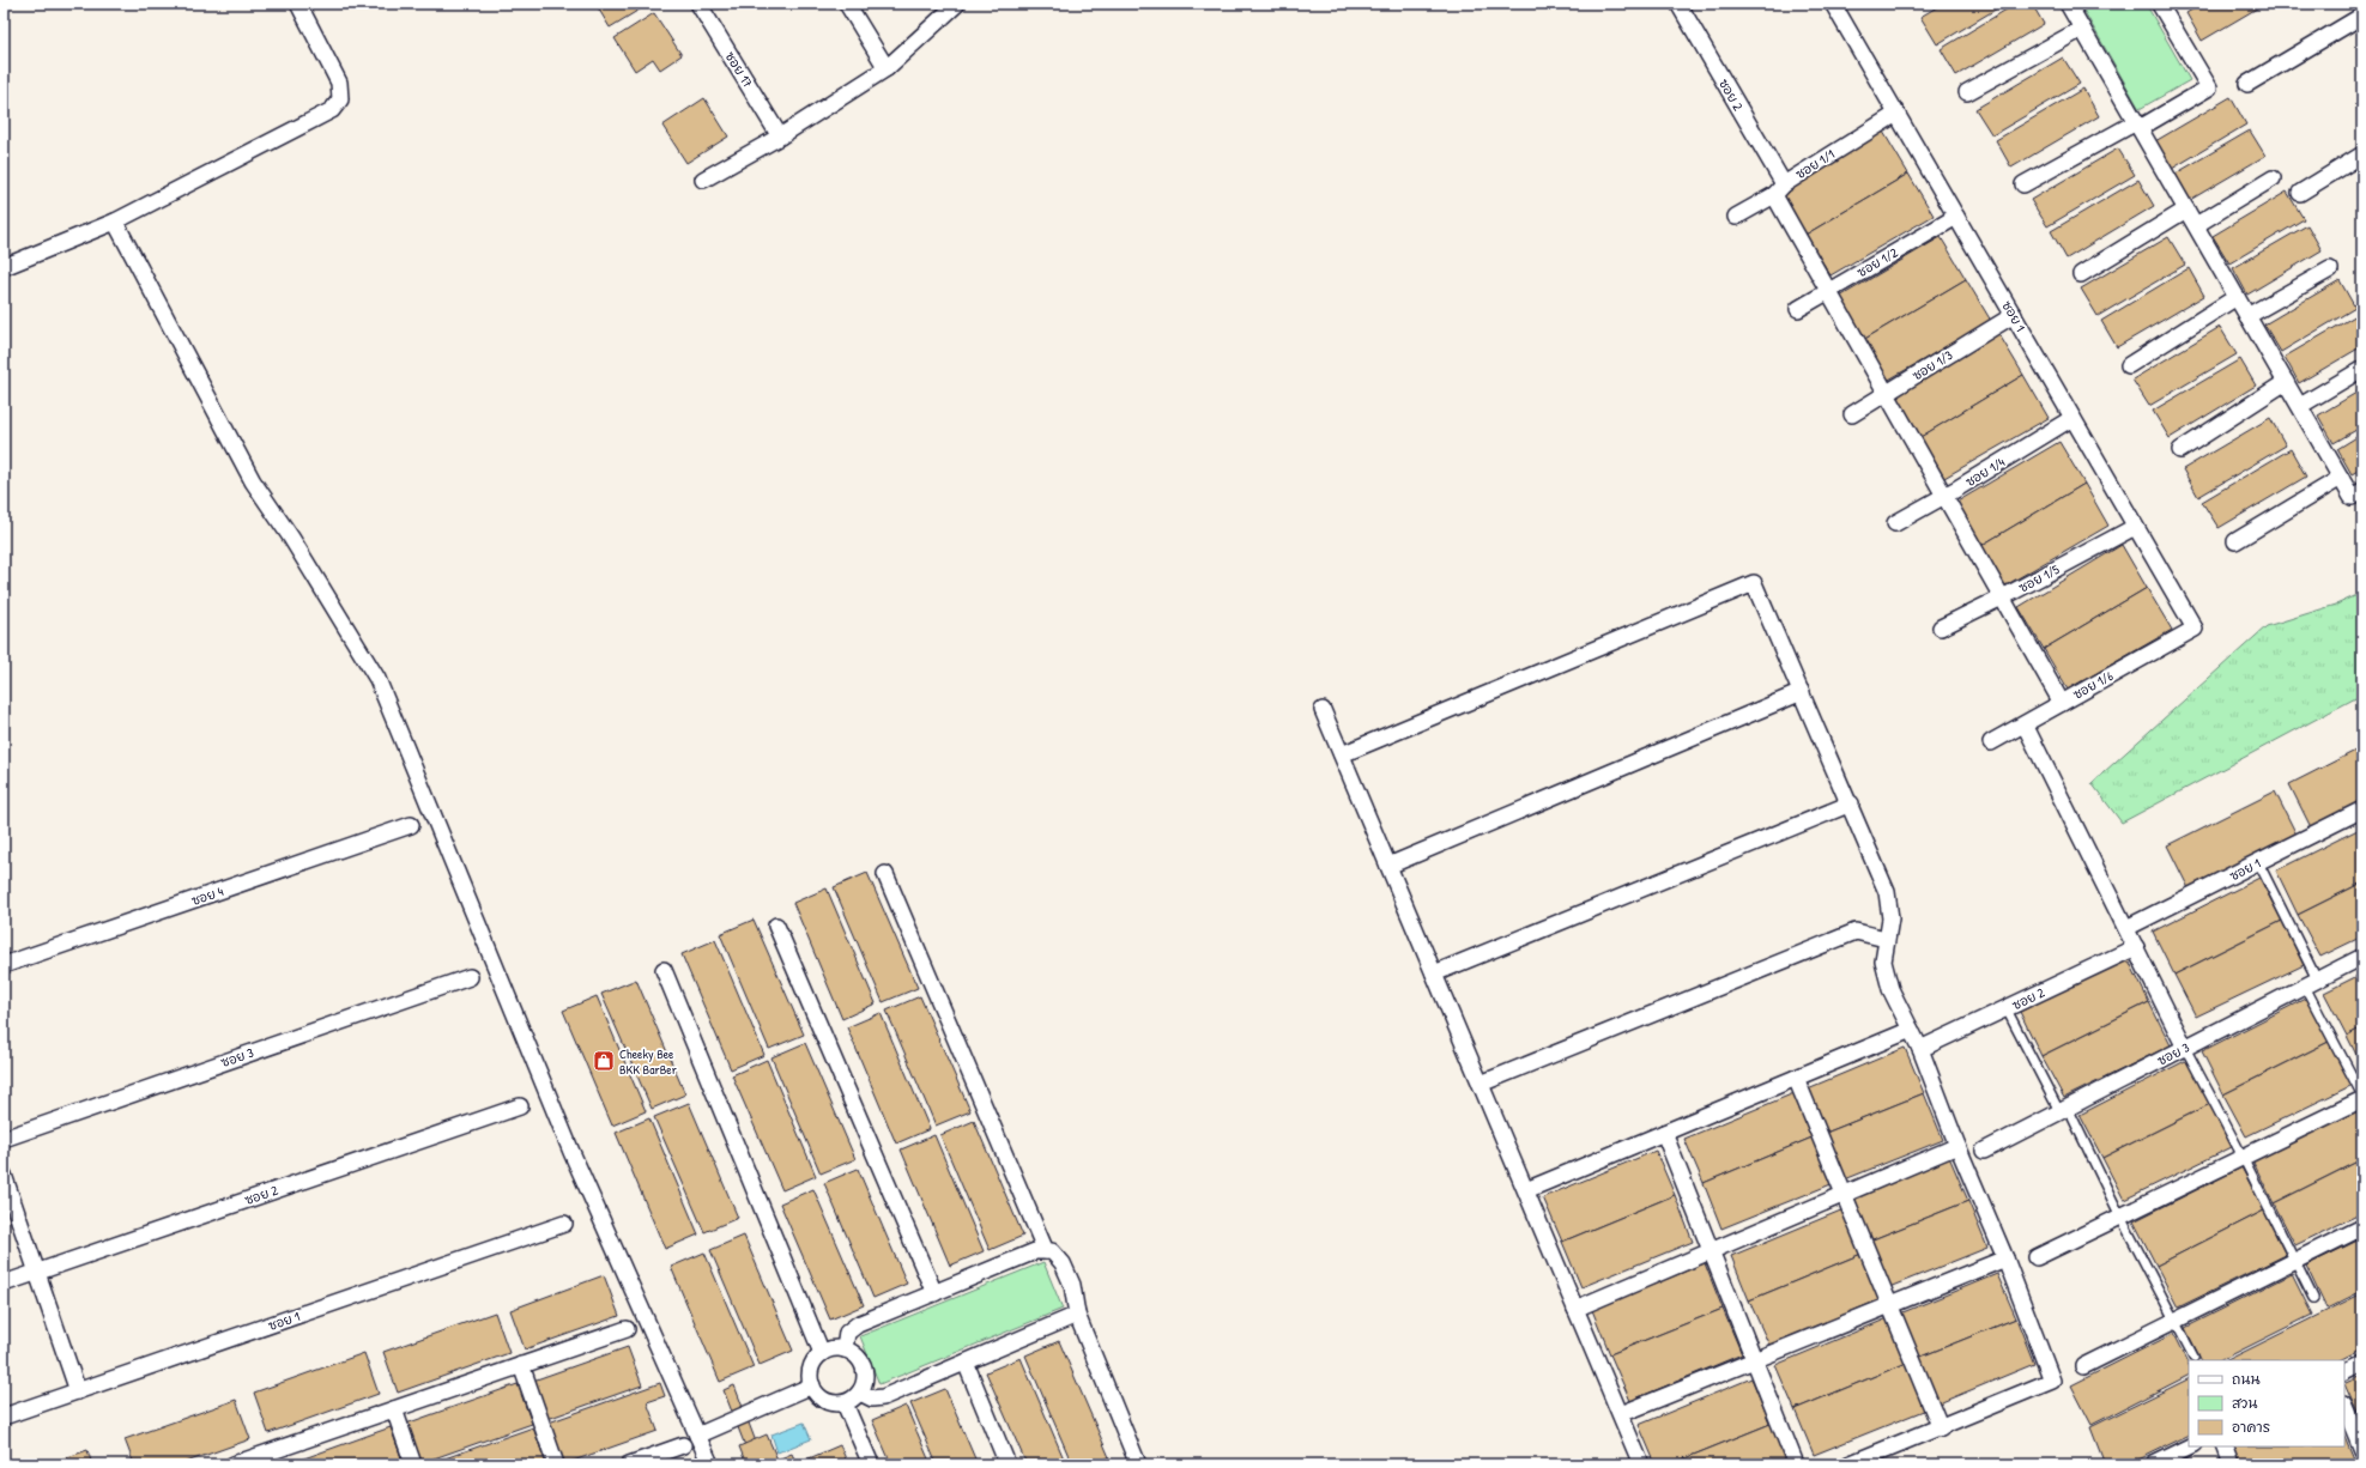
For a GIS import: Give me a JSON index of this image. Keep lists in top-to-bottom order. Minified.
{"streets":{"street":["ซอย 17","ซอย 2","ซอย 1/1","ซอย 1/2","ซอย 1","ซอย 1/3","ซอย 1/4","ซอย 1/5","ซอย 1/6","ซอย 4","ซอย 3"]},"crossings":[["ซอย 2","ซอย 1/1"],["ซอย 2","ซอย 1/2"],["ซอย 2","ซอย 1/3"],["ซอย 2","ซอย 1/4"],["ซอย 2","ซอย 1/5"],["ซอย 2","ซอย 1/6"],["ซอย 1/1","ซอย 1"],["ซอย 1/2","ซอย 1"],["ซอย 1","ซอย 1/3"],["ซอย 1","ซอย 1/4"],["ซอย 1","ซอย 1/5"],["ซอย 1","ซอย 1/6"]],"places":{"shop":["Cheeky Bee BKK BarBer"]},"legend":["ถนน","สวน","อาคาร"]}
